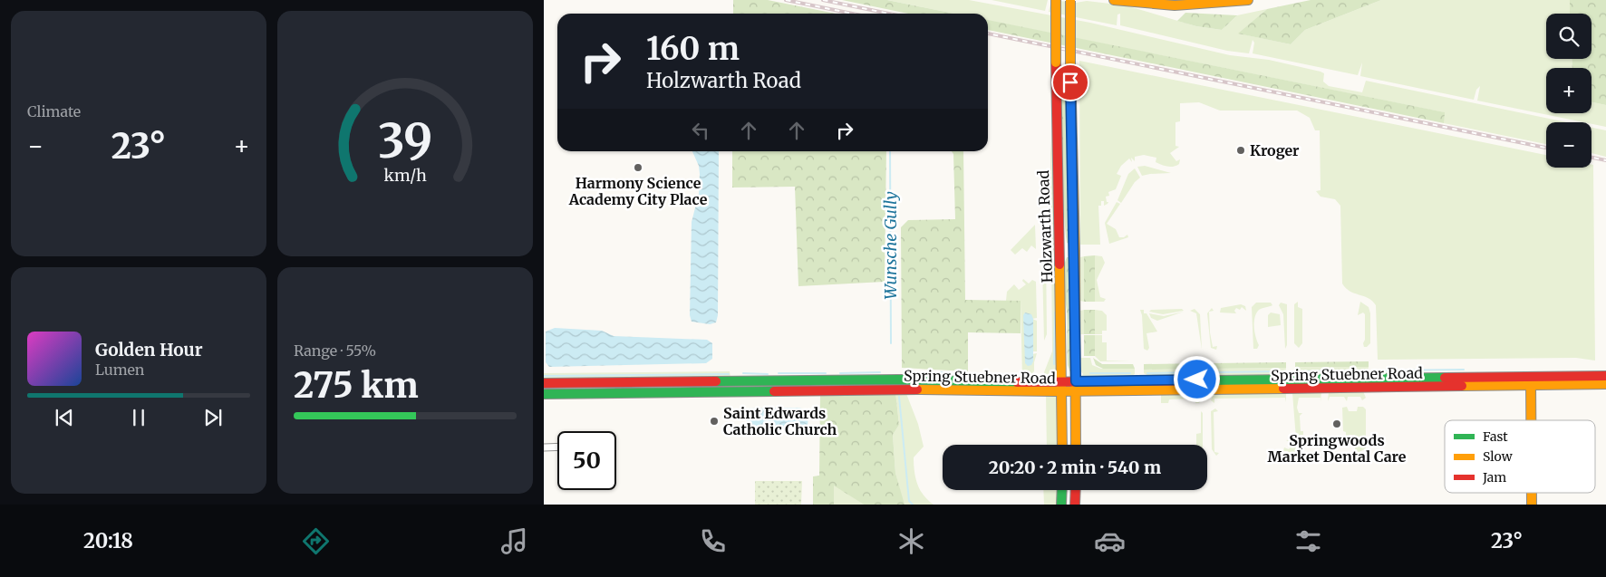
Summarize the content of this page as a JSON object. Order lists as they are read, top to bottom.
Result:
{
  "streets": {
    "main road": ["Holzwarth Road", "Spring Stuebner Road"]
  },
  "crossings": [
    ["Holzwarth Road", "Spring Stuebner Road"]
  ],
  "water": ["Wunsche Gully"],
  "places": [
    "Kroger",
    "Harmony Science Academy City Place",
    "Saint Edwards Catholic Church",
    "Springwoods Market Dental Care"
  ],
  "legend": ["Fast", "Slow", "Jam"],
  "page": {
    "tile": [
      "Climate",
      ["Range · 55%", "275 km"]
    ],
    "map_buttons": ["+", "−"],
    "turn": ["160 m", "Holzwarth Road"],
    "heat": ["−", "23°", "+"],
    "song": ["Golden Hour", "Lumen"],
    "limit": "50",
    "trip": "20:20 · 2 min · 540 m",
    "tabs": ["20:18", "23°"],
    "gauge": ["39", "km/h"]
  }
}
